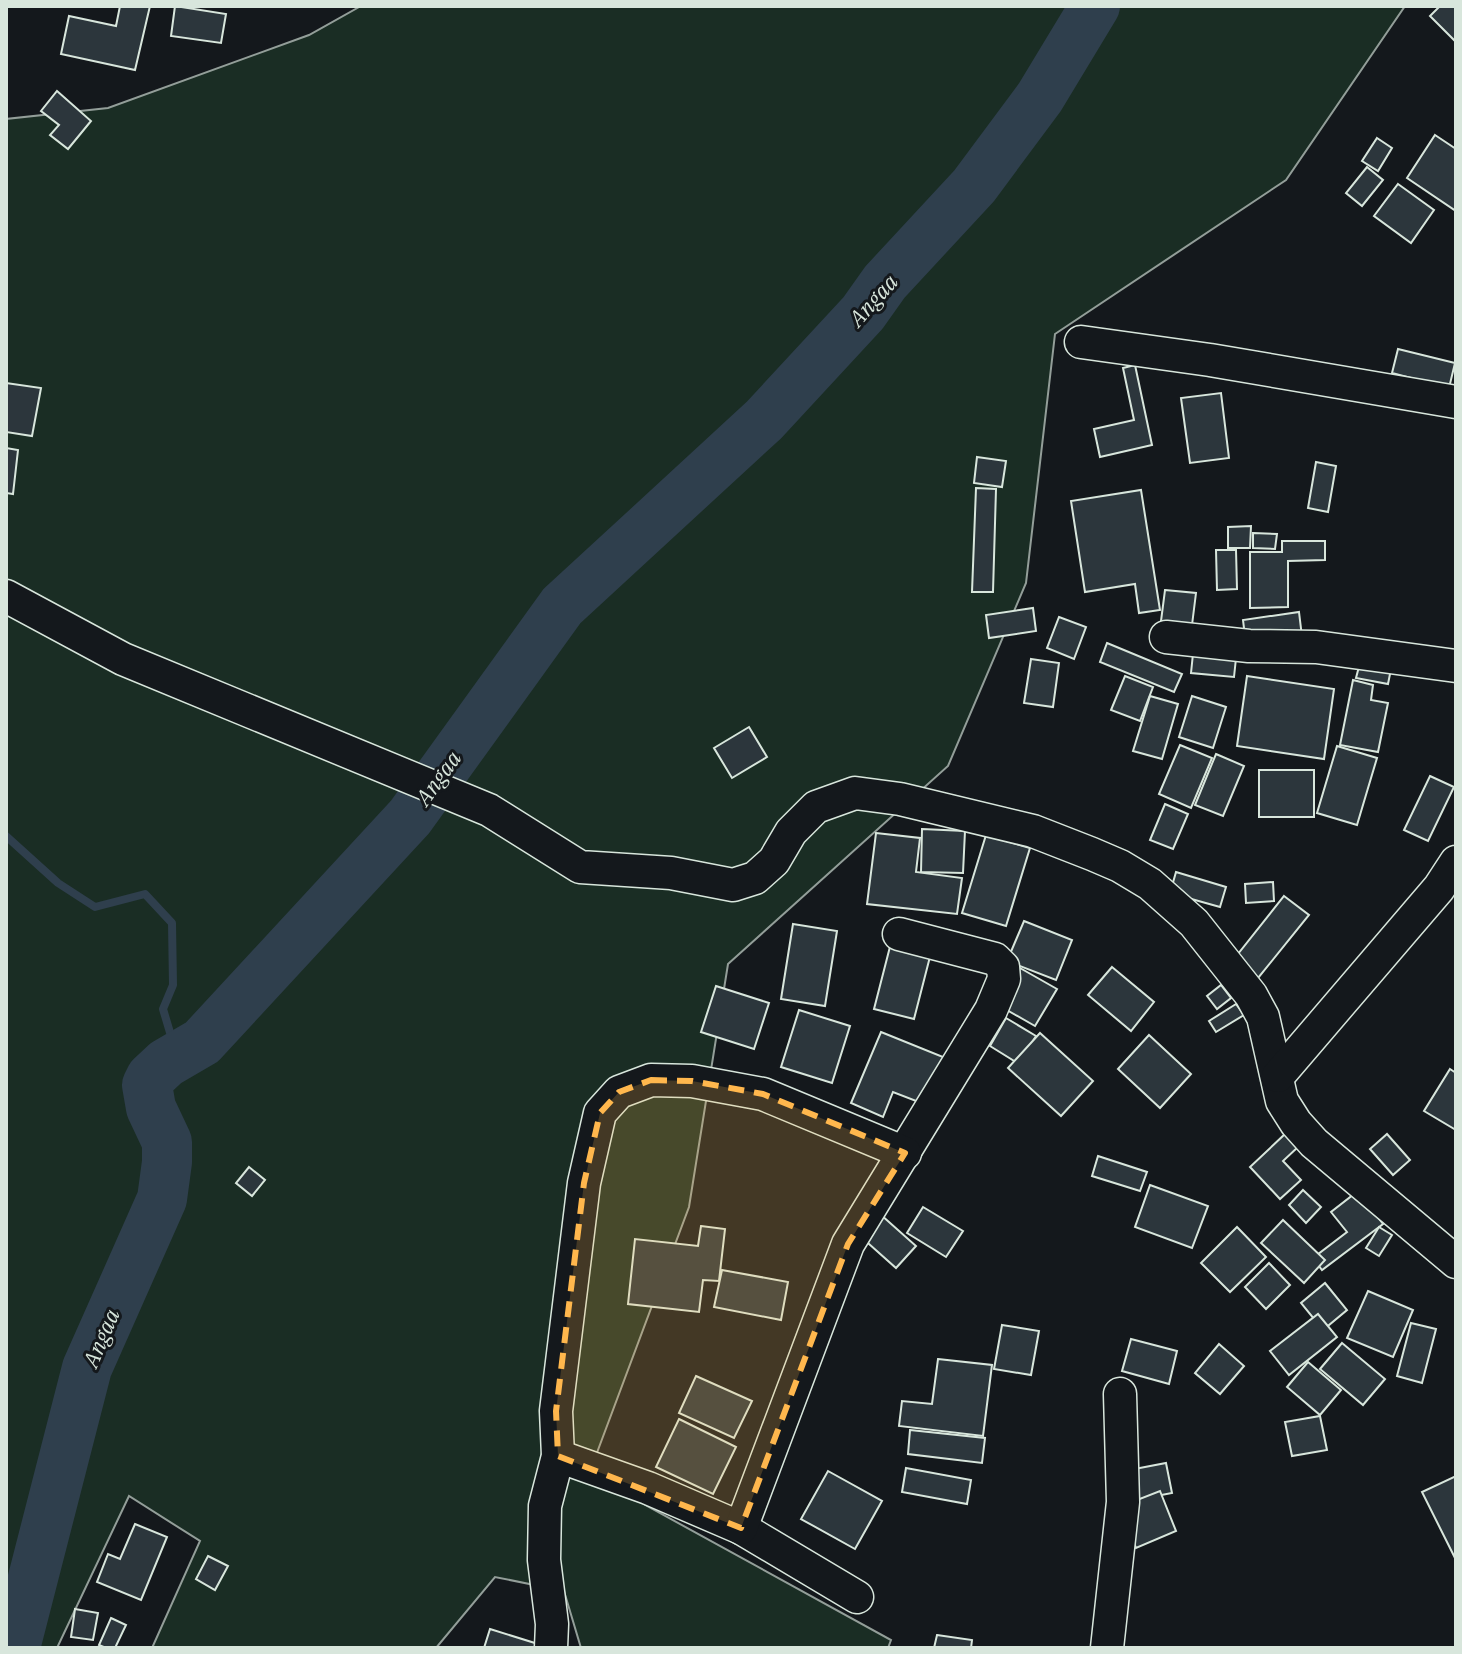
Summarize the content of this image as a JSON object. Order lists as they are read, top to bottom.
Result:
{
  "water": ["Angaa"]
}
